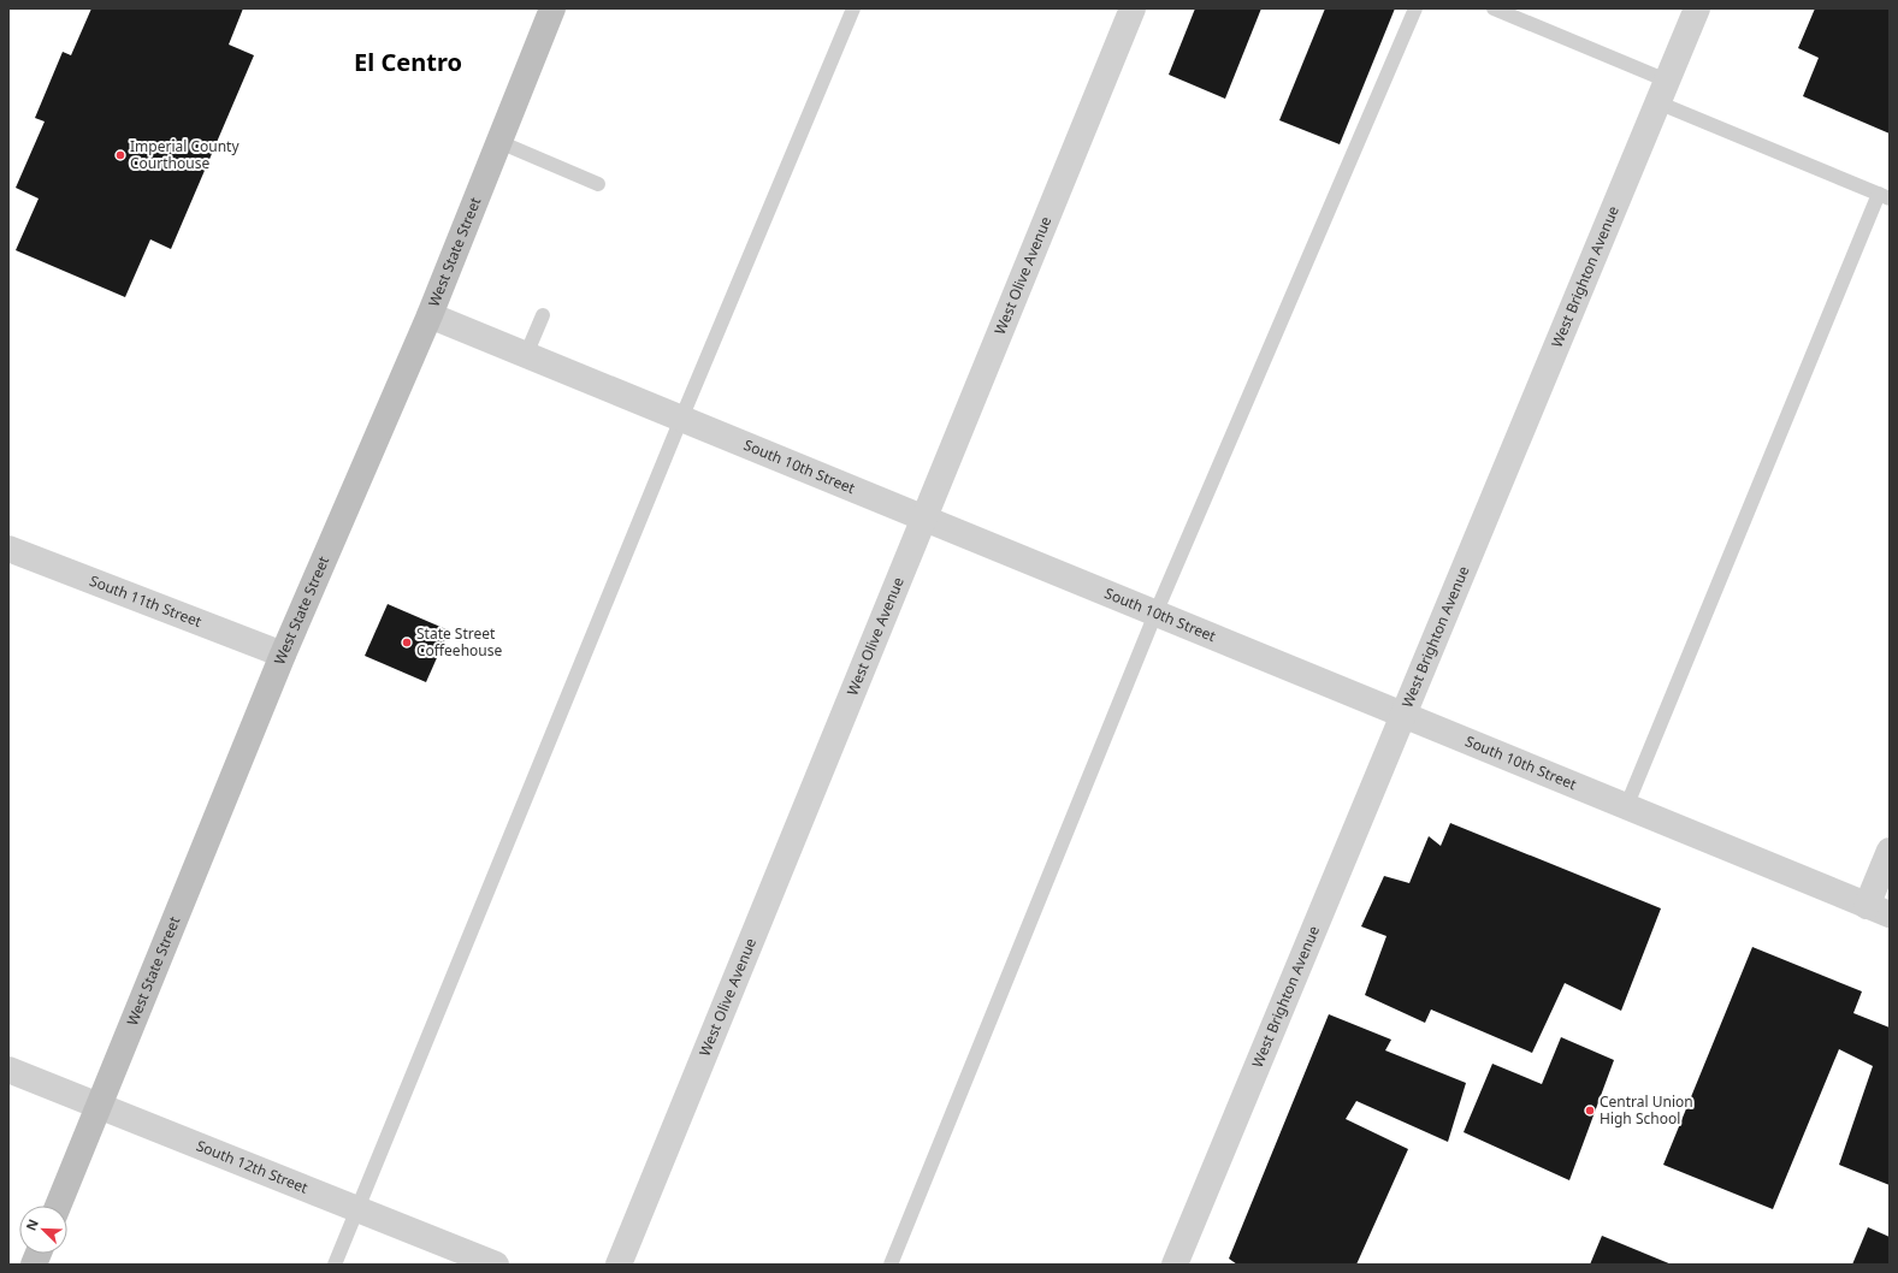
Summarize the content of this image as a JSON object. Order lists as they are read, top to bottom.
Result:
{
  "streets": {
    "street": [
      "West State Street",
      "West Olive Avenue",
      "West Brighton Avenue",
      "South 10th Street",
      "South 11th Street",
      "South 12th Street"
    ]
  },
  "crossings": [
    ["West State Street", "South 10th Street"],
    ["West State Street", "South 11th Street"],
    ["West State Street", "South 12th Street"],
    ["West Olive Avenue", "South 10th Street"],
    ["West Brighton Avenue", "South 10th Street"]
  ],
  "districts": ["El Centro"],
  "places": ["Imperial County Courthouse", "State Street Coffeehouse", "Central Union High School"],
  "north": "top left"
}
